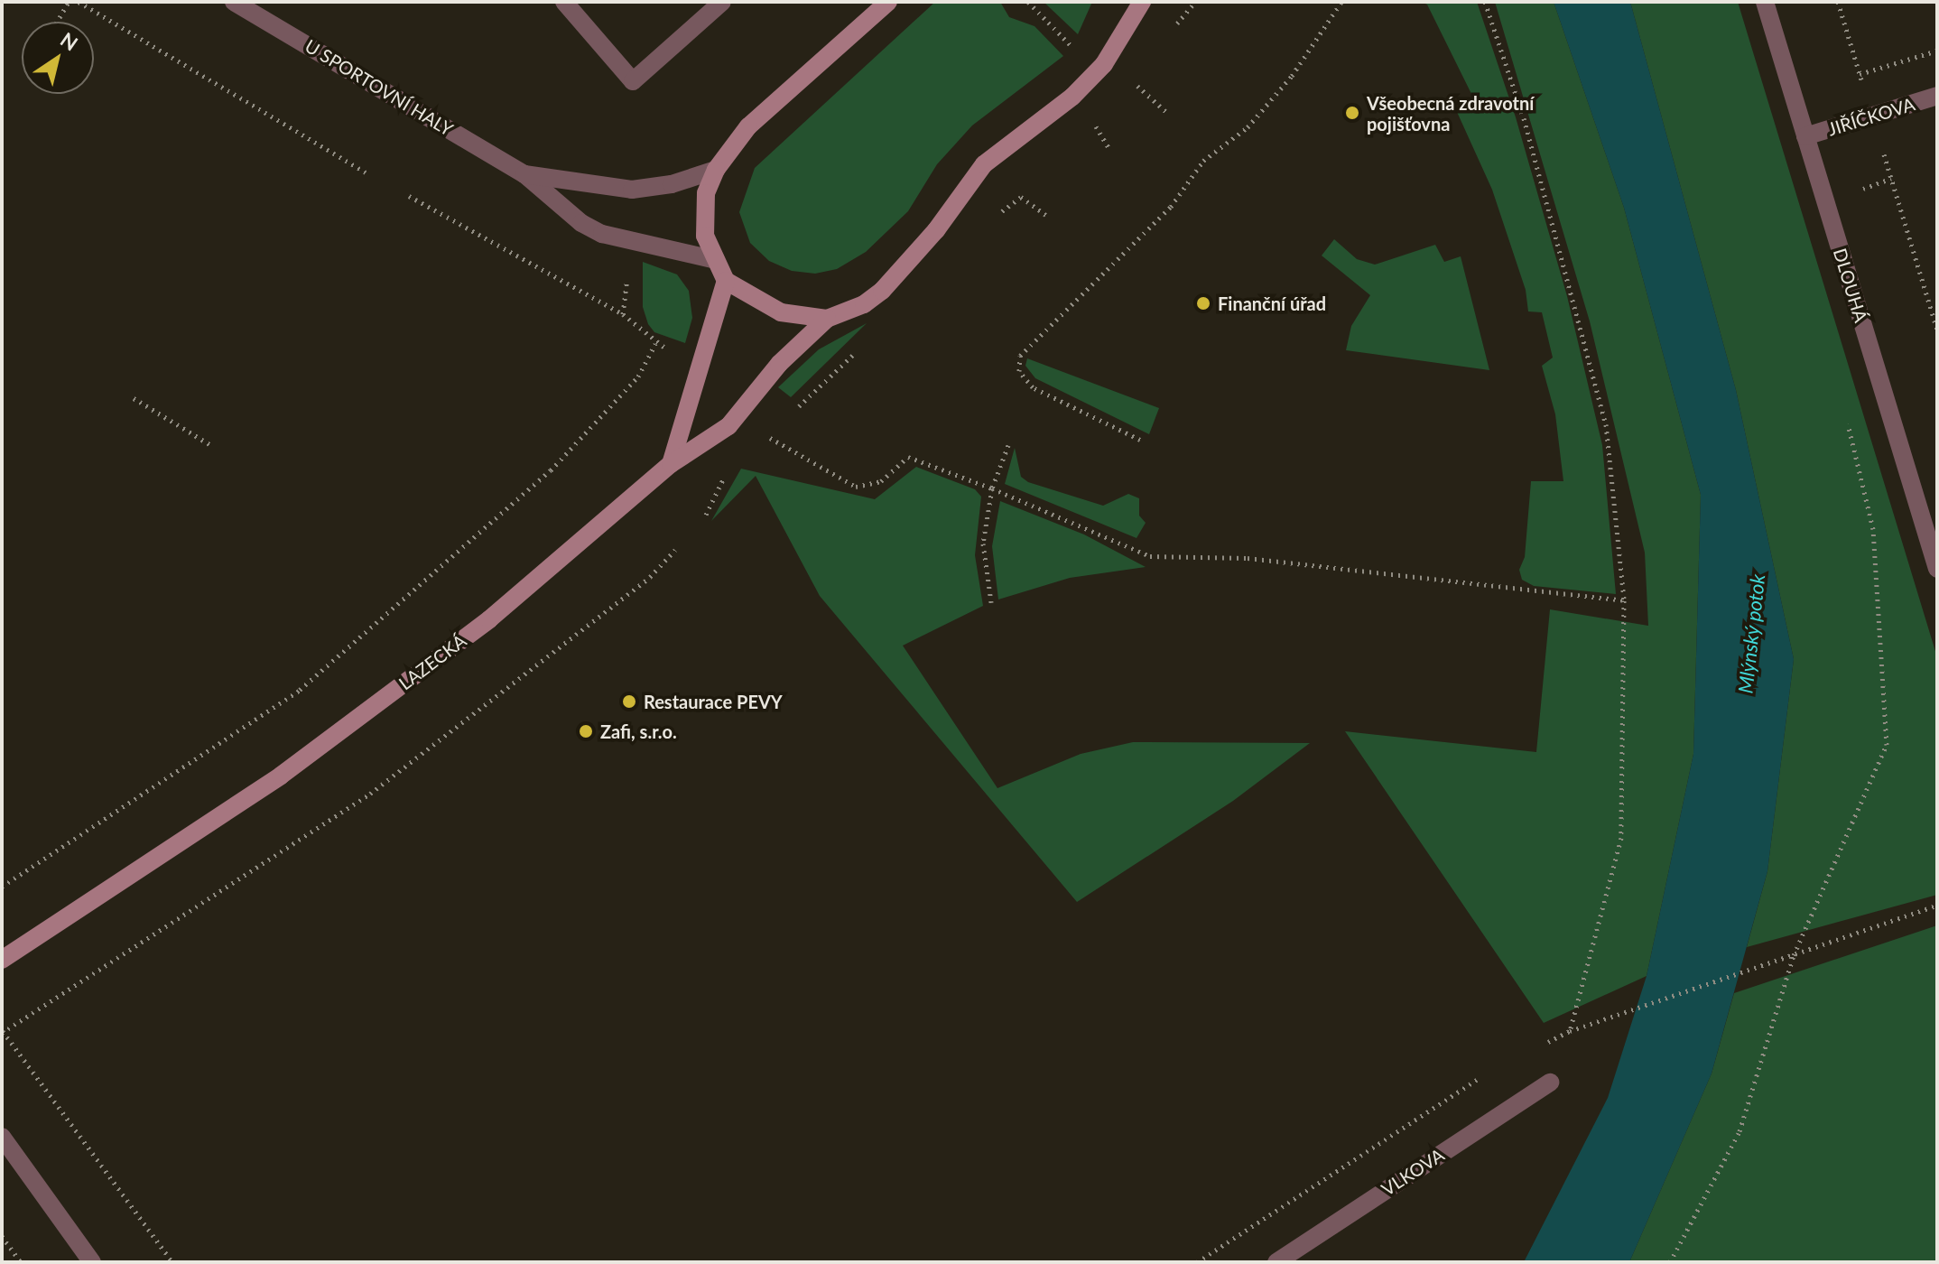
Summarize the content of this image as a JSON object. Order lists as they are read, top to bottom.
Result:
{
  "streets": {
    "main road": ["LAZECKÁ"],
    "street": [
      "U SPORTOVNÍ HALY",
      "JIŘÍČKOVA",
      "DLOUHÁ",
      "VLKOVA"
    ]
  },
  "crossings": [
    ["JIŘÍČKOVA", "DLOUHÁ"]
  ],
  "water": ["Mlýnský potok"],
  "places": [
    "Všeobecná zdravotní pojišťovna",
    "Finanční úřad",
    "Restaurace PEVY",
    "Zafi, s.r.o."
  ],
  "north": "top right"
}
